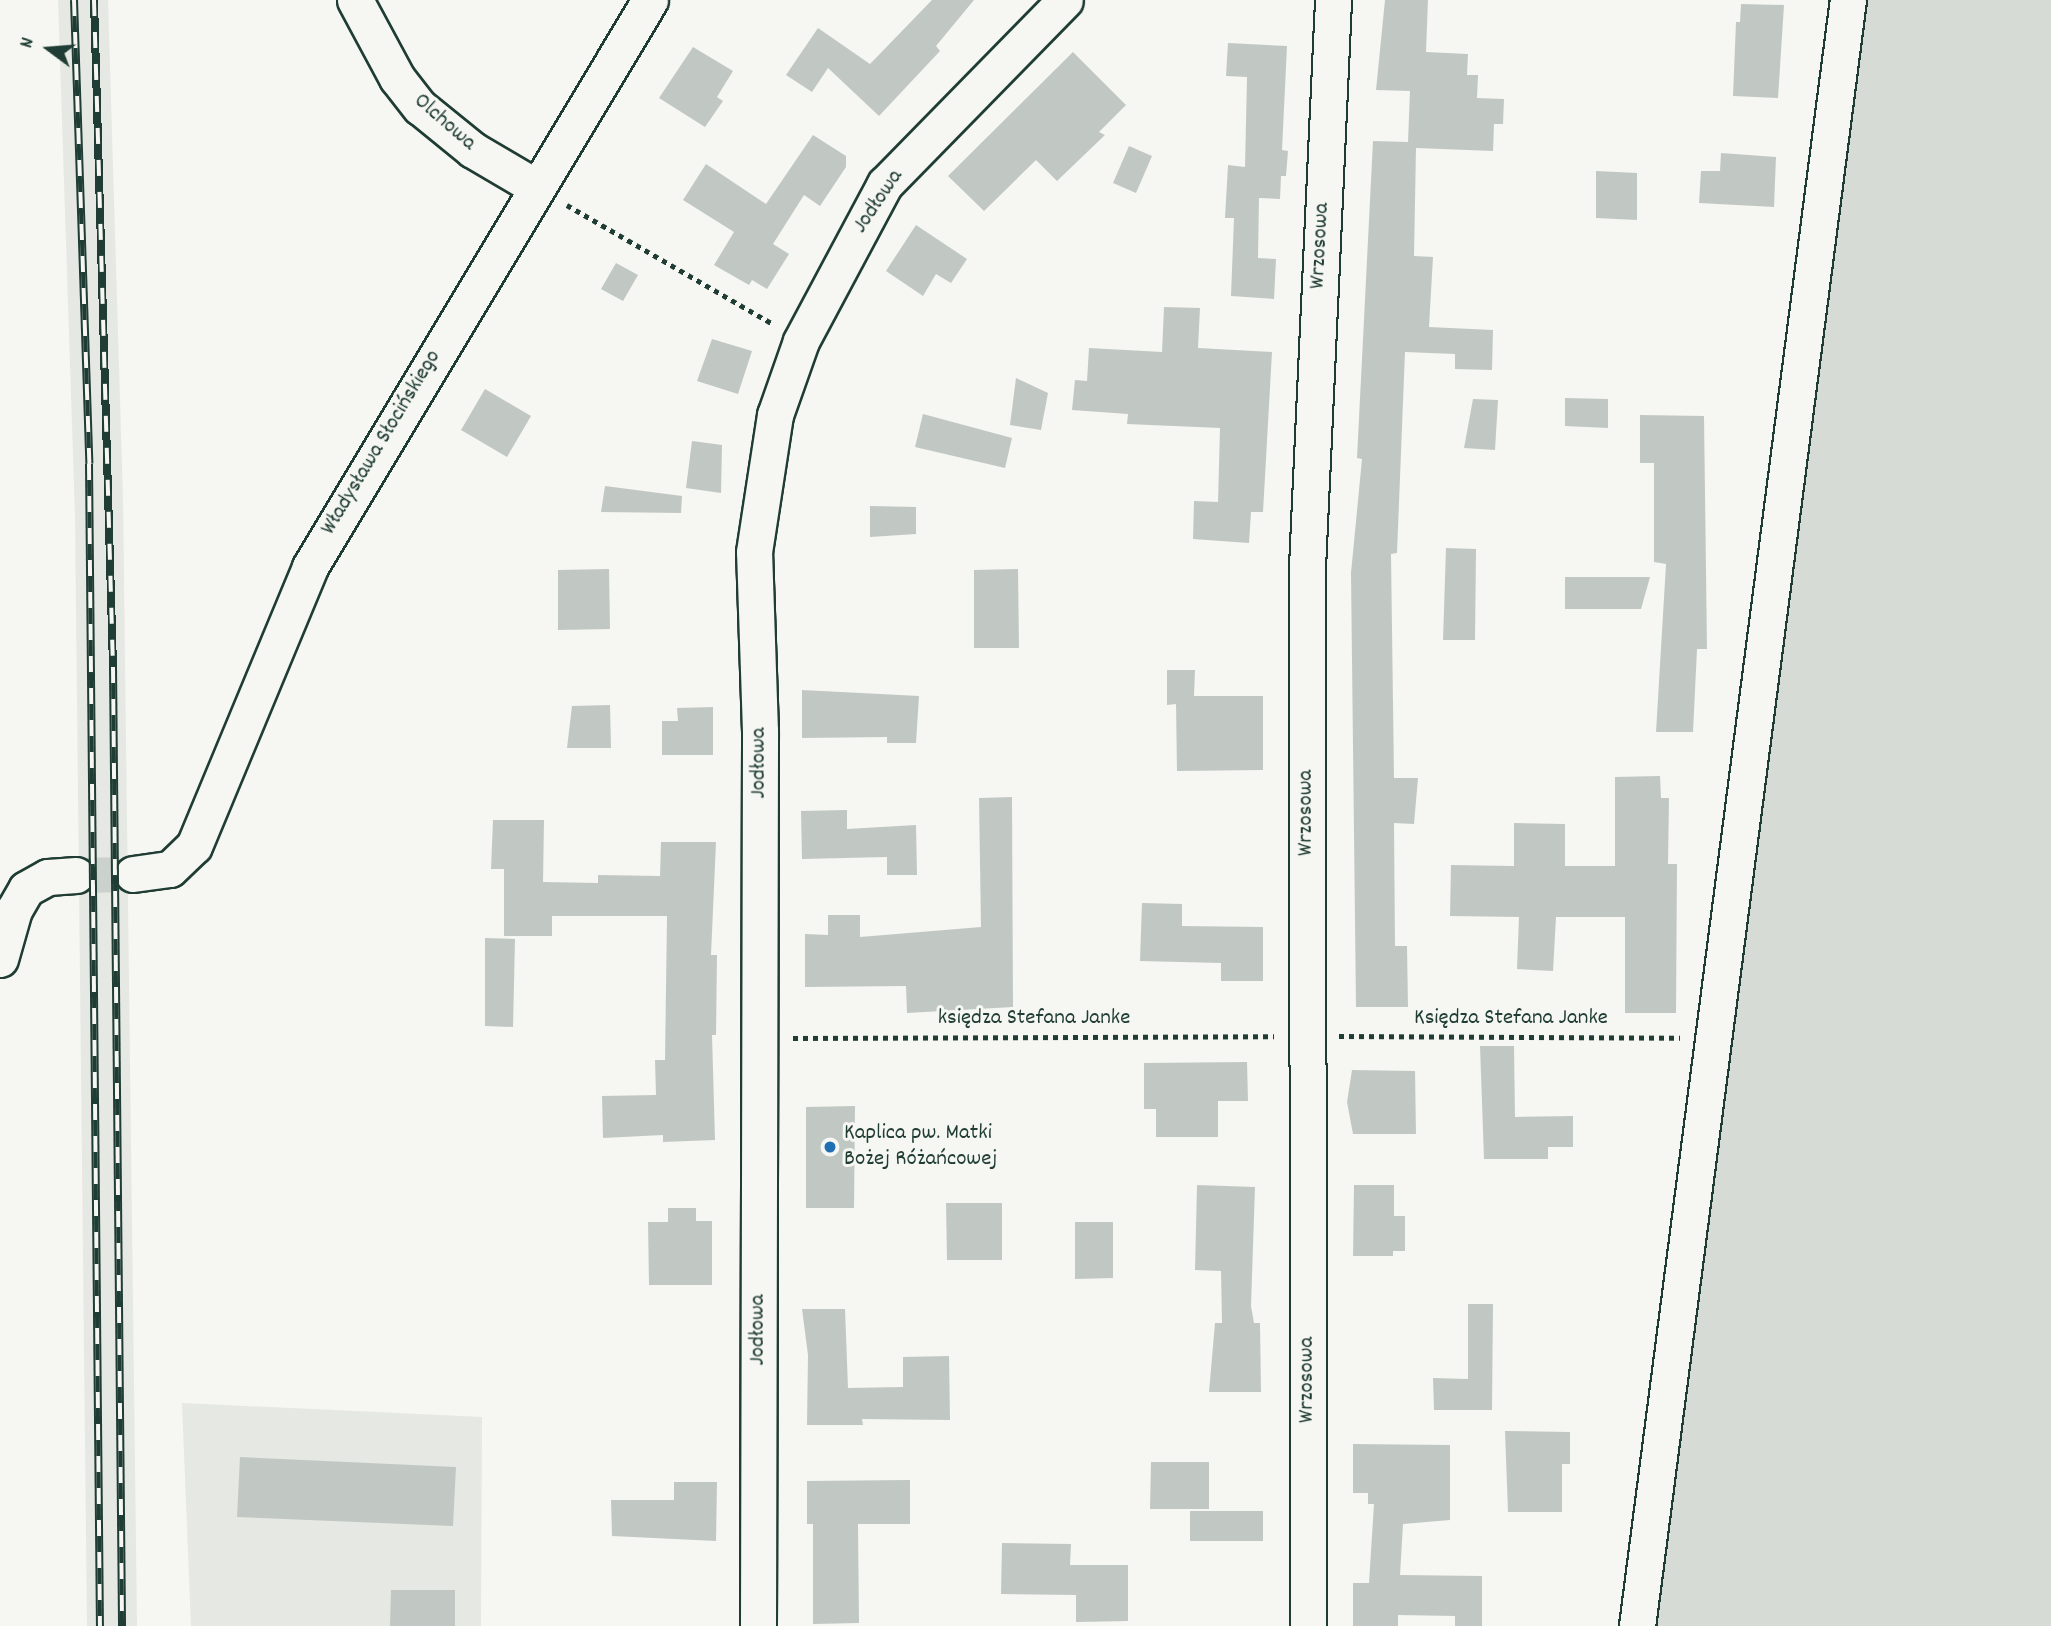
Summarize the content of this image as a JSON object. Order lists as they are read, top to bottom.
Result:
{
  "streets": {
    "street": [
      "Olchowa",
      "Jodłowa",
      "Wrzosowa",
      "Władysława Słocińskiego"
    ],
    "path": ["księdza Stefana Janke", "Księdza Stefana Janke"]
  },
  "crossings": [
    ["Olchowa", "Władysława Słocińskiego"],
    ["Jodłowa", "księdza Stefana Janke"],
    ["Wrzosowa", "księdza Stefana Janke"],
    ["Wrzosowa", "Księdza Stefana Janke"],
    ["księdza Stefana Janke", "Księdza Stefana Janke"]
  ],
  "places": ["Kaplica pw. Matki Bożej Różańcowej"],
  "north": "left"
}
